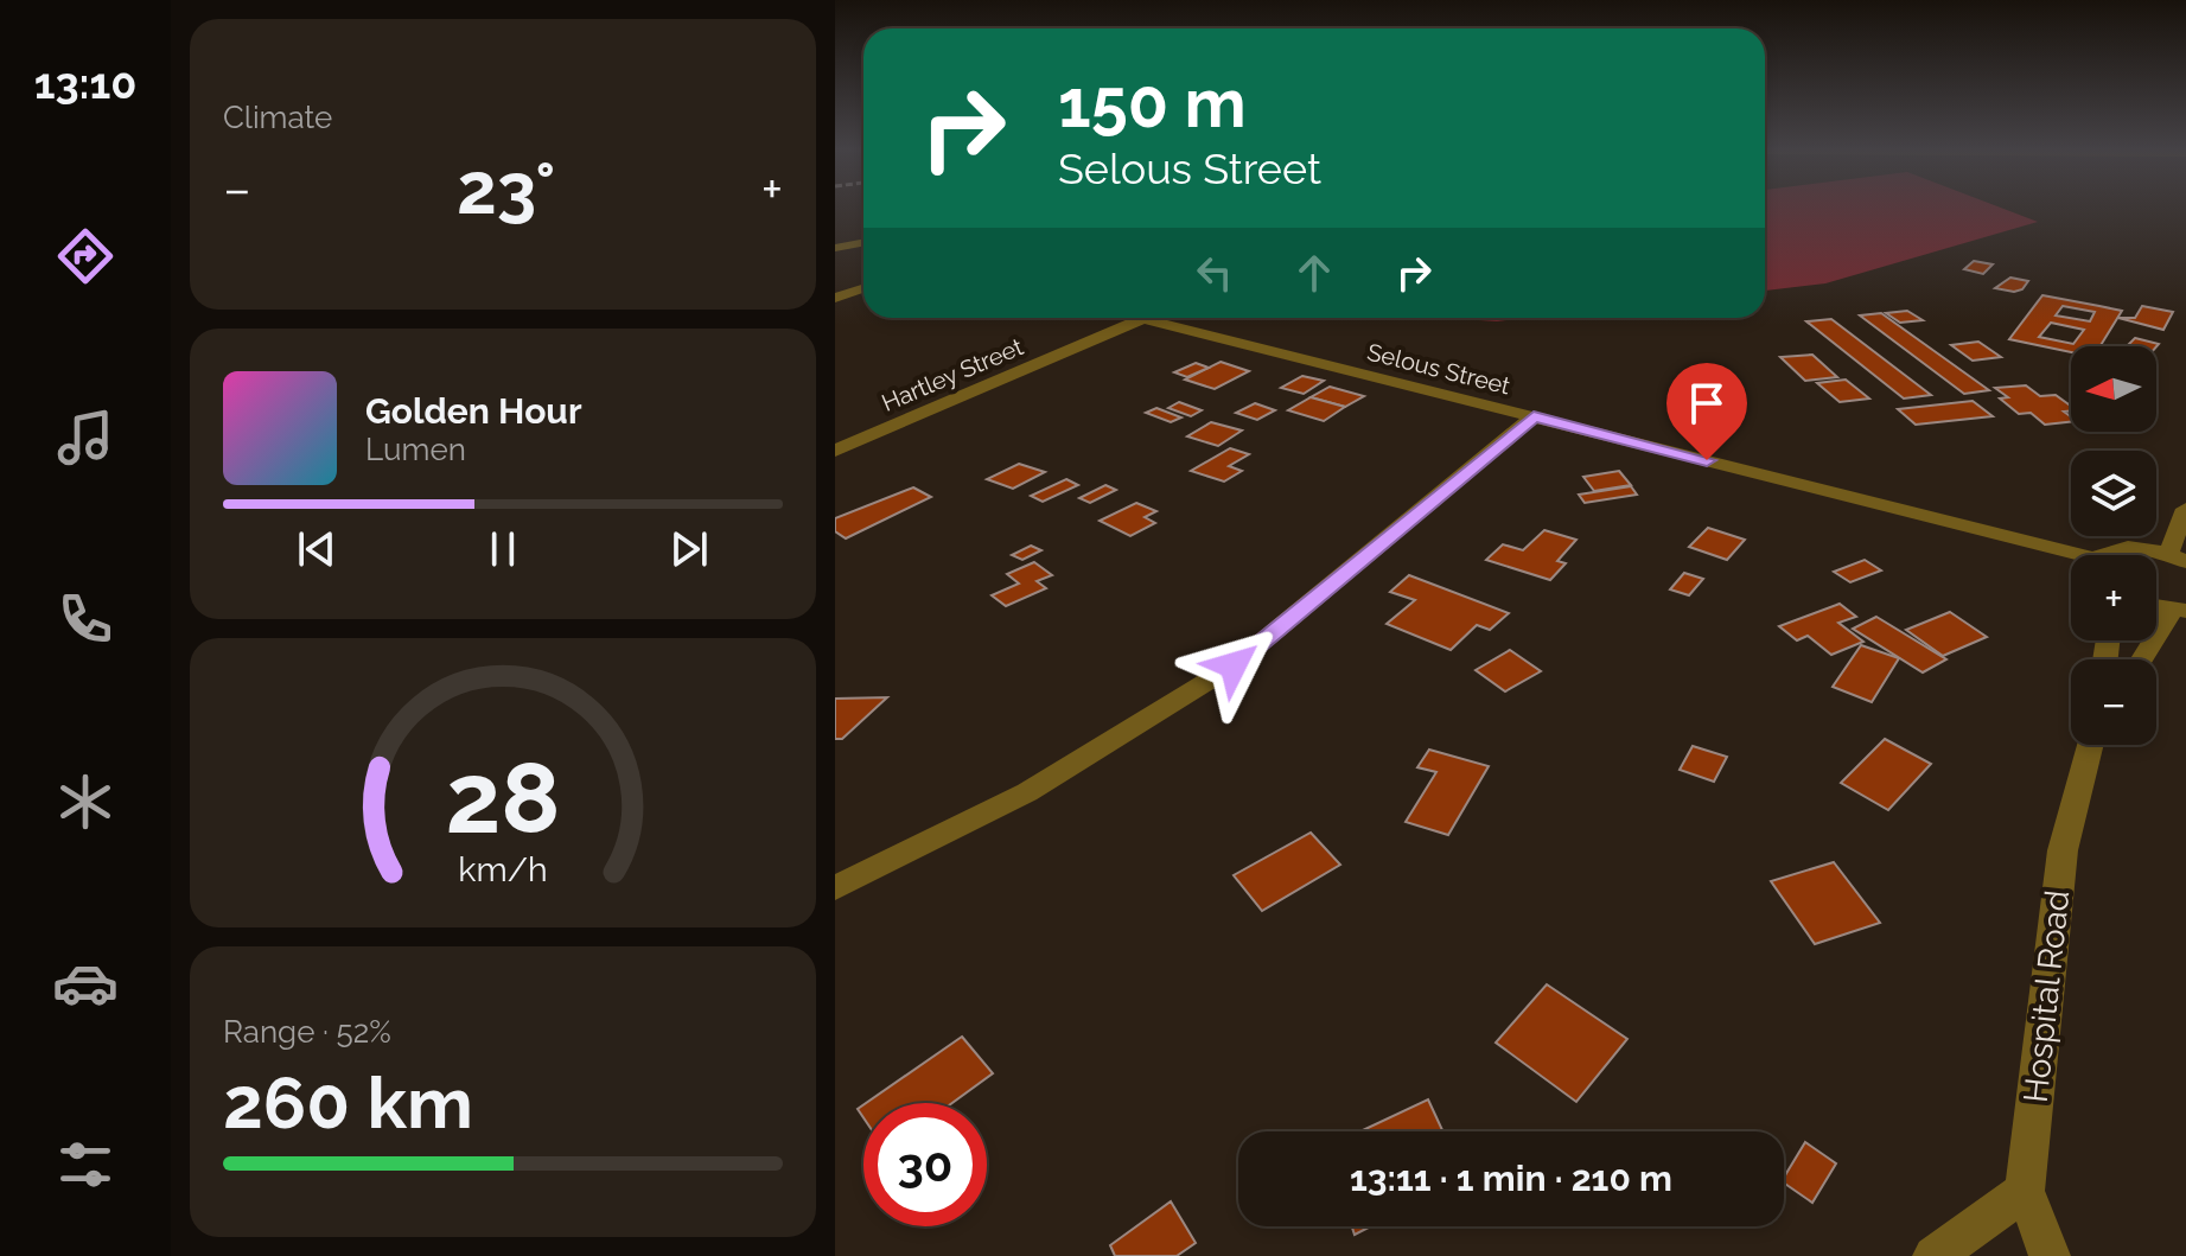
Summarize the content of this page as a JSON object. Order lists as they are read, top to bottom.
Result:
{
  "streets": {
    "street": ["Selous Street", "Hartley Street", "Hospital Road"]
  },
  "crossings": [
    ["Selous Street", "Hartley Street"]
  ],
  "north": "left",
  "page": {
    "tabs": "13:10",
    "tile": [
      "Climate",
      ["Range · 52%", "260 km"]
    ],
    "turn": ["150 m", "Selous Street"],
    "heat": ["−", "23°", "+"],
    "map_buttons": ["+", "−"],
    "song": ["Golden Hour", "Lumen"],
    "limit": "30",
    "trip": "13:11 · 1 min · 210 m",
    "gauge": ["28", "km/h"]
  }
}
